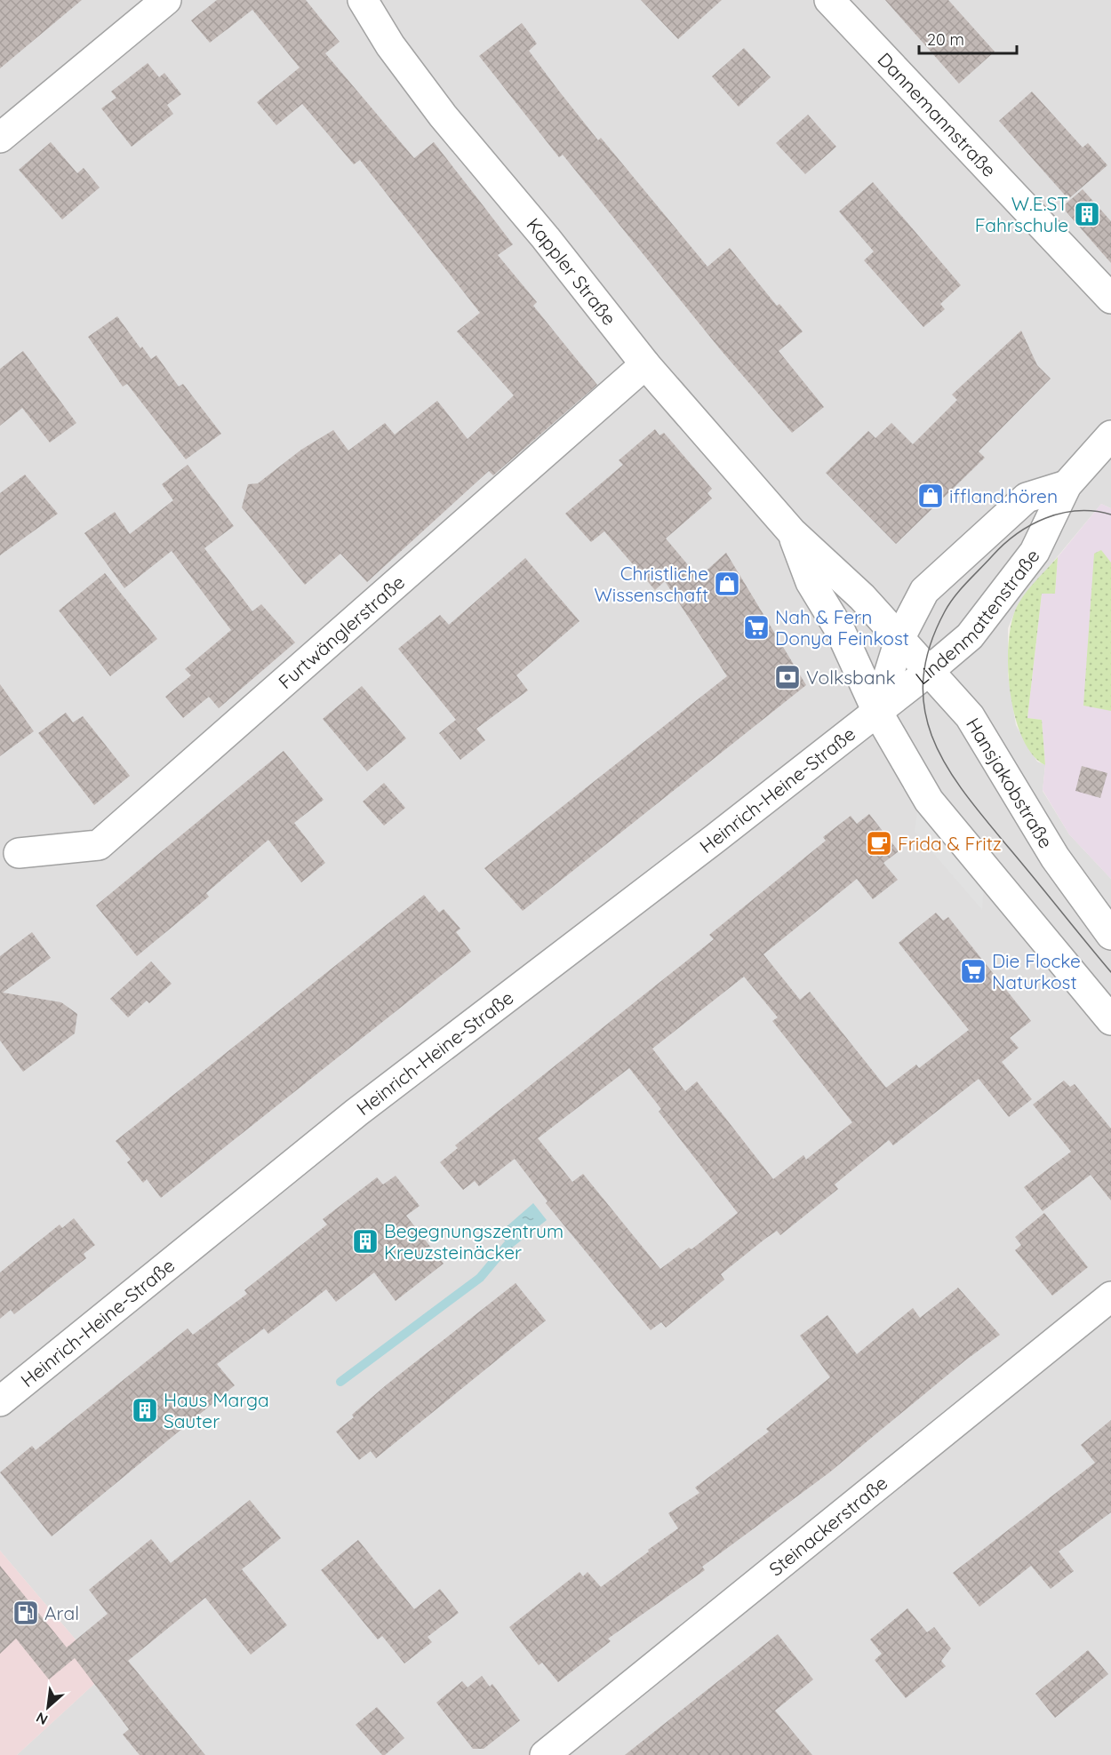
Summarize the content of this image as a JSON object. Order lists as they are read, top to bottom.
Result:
{
  "streets": {
    "street": [
      "Dannemannstraße",
      "Kappler Straße",
      "Lindenmattenstraße",
      "Furtwänglerstraße",
      "Hansjakobstraße",
      "Heinrich-Heine-Straße",
      "Steinackerstraße"
    ]
  },
  "crossings": [
    ["Kappler Straße", "Lindenmattenstraße"],
    ["Kappler Straße", "Furtwänglerstraße"],
    ["Kappler Straße", "Hansjakobstraße"],
    ["Kappler Straße", "Heinrich-Heine-Straße"],
    ["Lindenmattenstraße", "Hansjakobstraße"],
    ["Lindenmattenstraße", "Heinrich-Heine-Straße"]
  ],
  "places": {
    "building": ["W.E.ST Fahrschule", "Begegnungszentrum Kreuzsteinäcker", "Haus Marga Sauter"],
    "shop": ["iffland.hören", "Christliche Wissenschaft"],
    "supermarket": ["Nah & Fern Donya Feinkost", "Die Flocke Naturkost"],
    "bank": ["Volksbank"],
    "cafe": ["Frida & Fritz"],
    "fuel station": ["Aral"]
  },
  "scale_bar": "20 m",
  "north": "bottom left"
}
